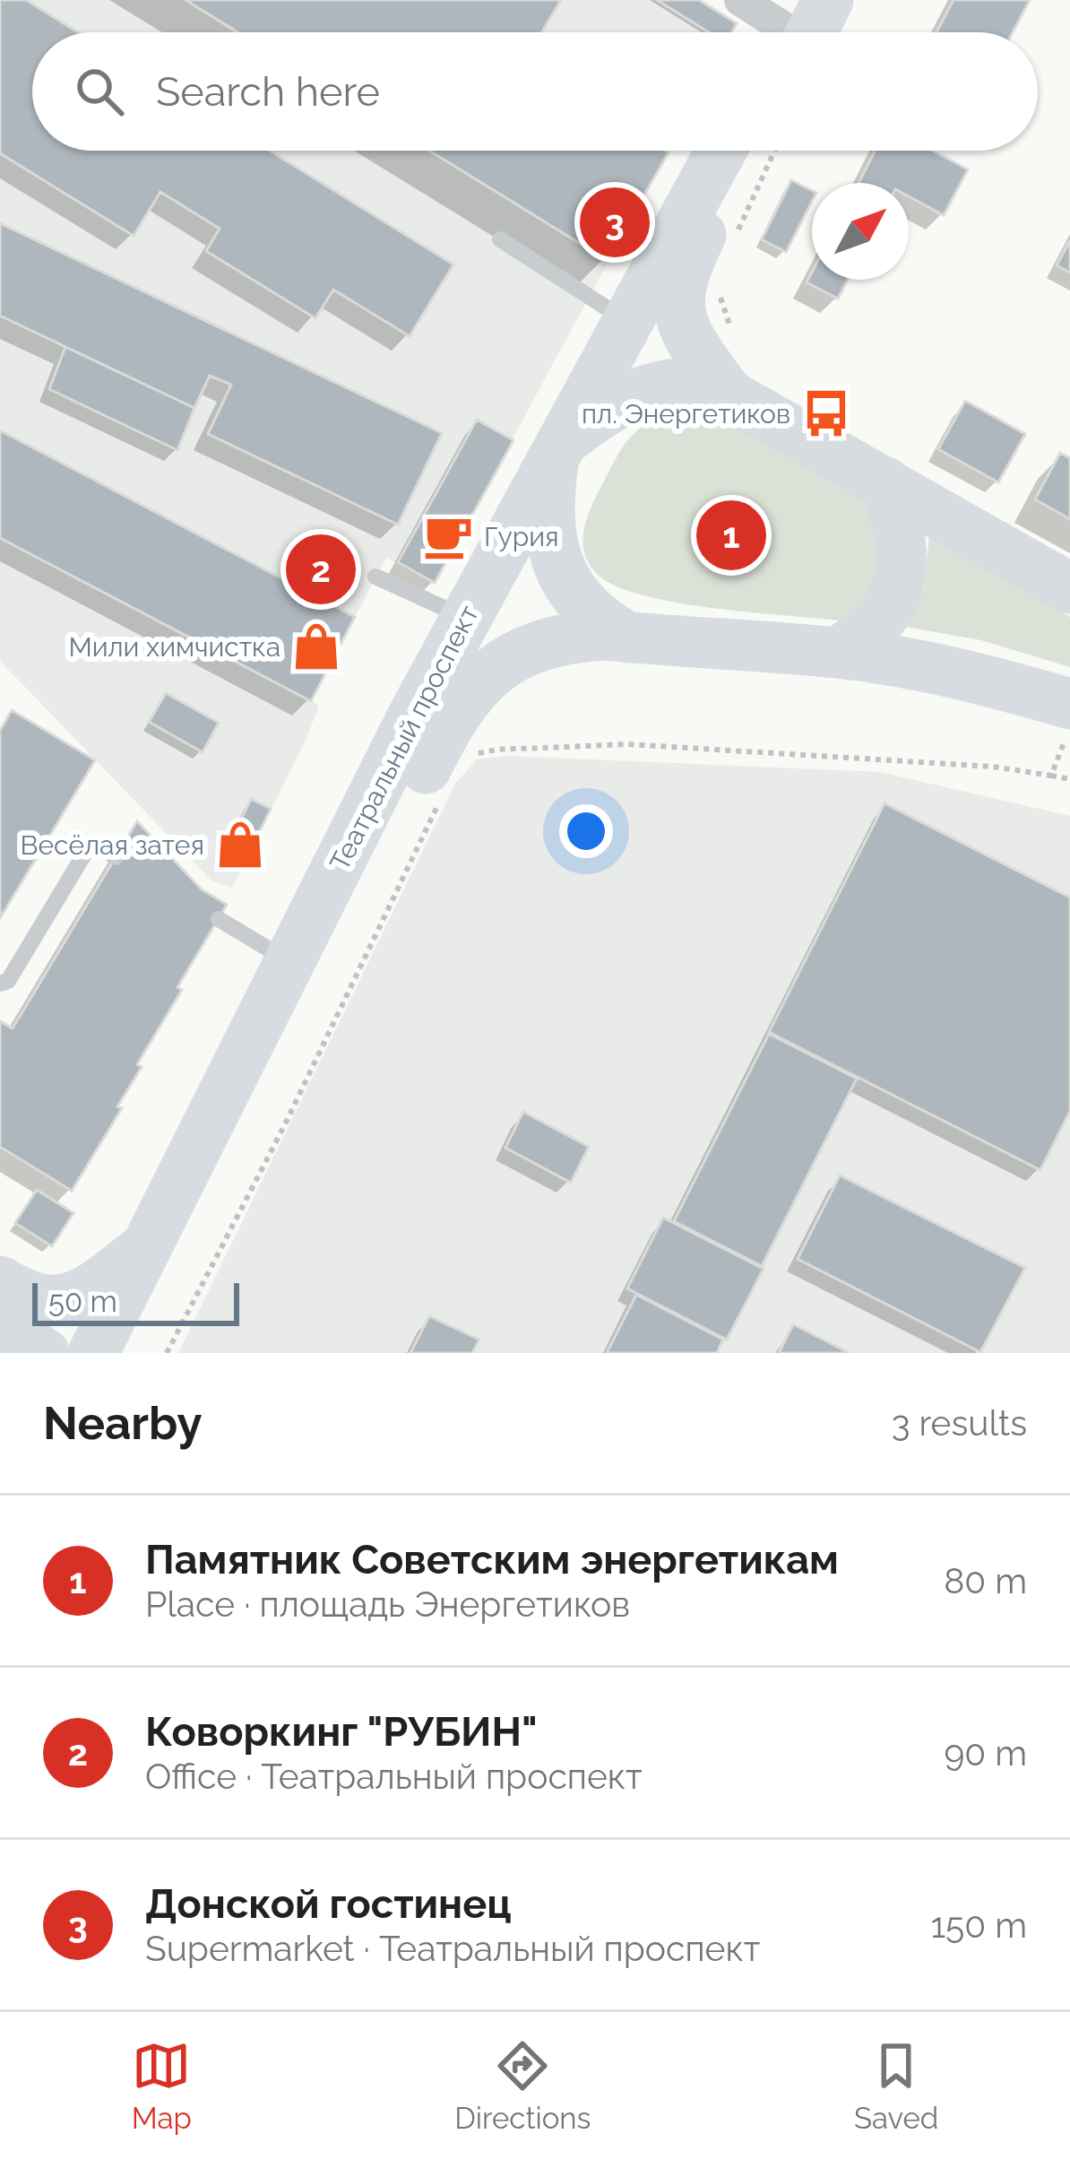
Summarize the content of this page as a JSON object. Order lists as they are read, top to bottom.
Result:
{
  "streets": {
    "main road": ["Театральный проспект"]
  },
  "places": {
    "bus stop": ["пл. Энергетиков"],
    "cafe": ["Гурия"],
    "shop": ["Мили химчистка", "Весёлая затея"]
  },
  "scale_bar": "50 m",
  "north": "top right",
  "page": {
    "search": "Search here",
    "pins": ["3", "1", "2"],
    "scale": "50 m",
    "heading": ["Nearby", "3 results"],
    "list": [
      {
        "mark": "1",
        "name": "Памятник Советским энергетикам",
        "note": "Place · площадь Энергетиков",
        "value": "80 m"
      },
      {
        "mark": "2",
        "name": "Коворкинг \"РУБИН\"",
        "note": "Office · Театральный проспект",
        "value": "90 m"
      },
      {
        "mark": "3",
        "name": "Донской гостинец",
        "note": "Supermarket · Театральный проспект",
        "value": "150 m"
      }
    ],
    "nav": ["Map", "Directions", "Saved"]
  }
}
